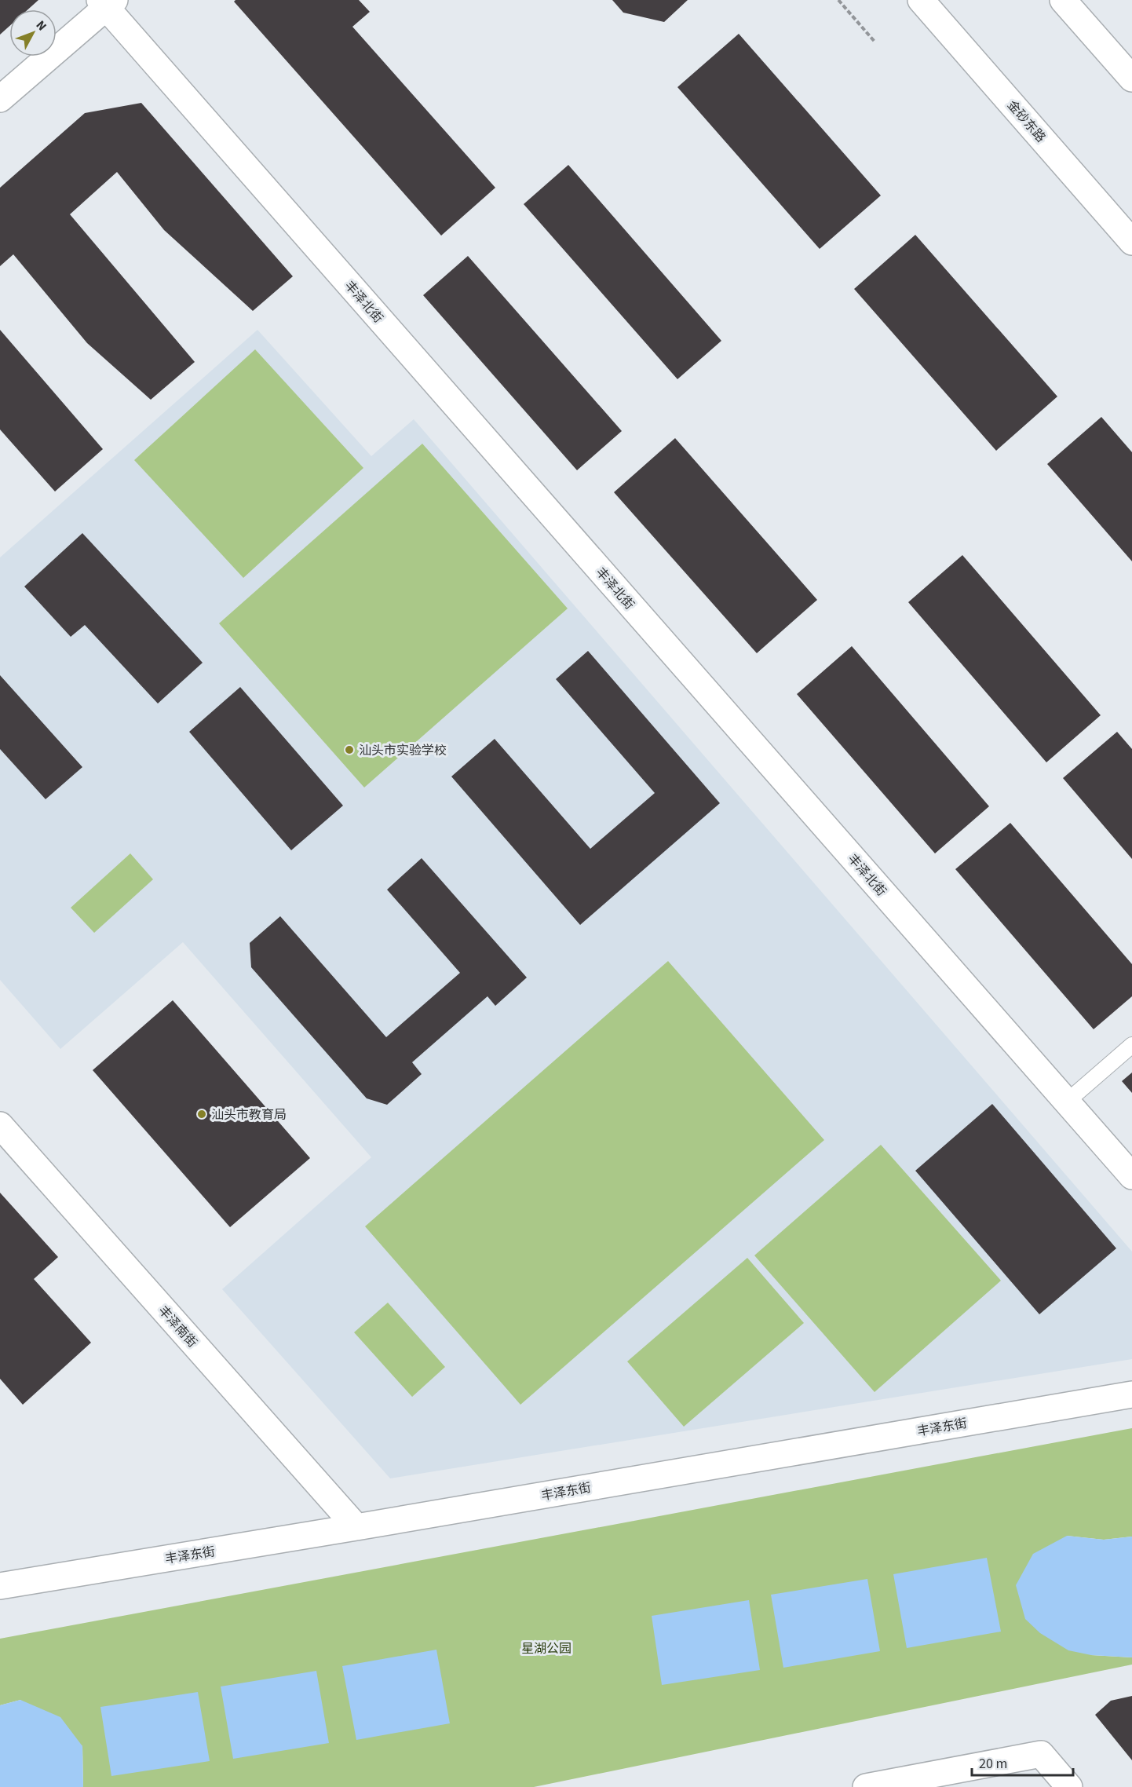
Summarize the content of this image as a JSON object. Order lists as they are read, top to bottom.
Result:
{
  "streets": {
    "street": [
      "金砂东路",
      "丰泽北街",
      "丰泽南街",
      "丰泽东街"
    ]
  },
  "crossings": [
    ["丰泽南街", "丰泽东街"]
  ],
  "parks": ["星湖公园"],
  "places": ["汕头市实验学校", "汕头市教育局"],
  "scale_bar": "20 m",
  "north": "top right"
}
